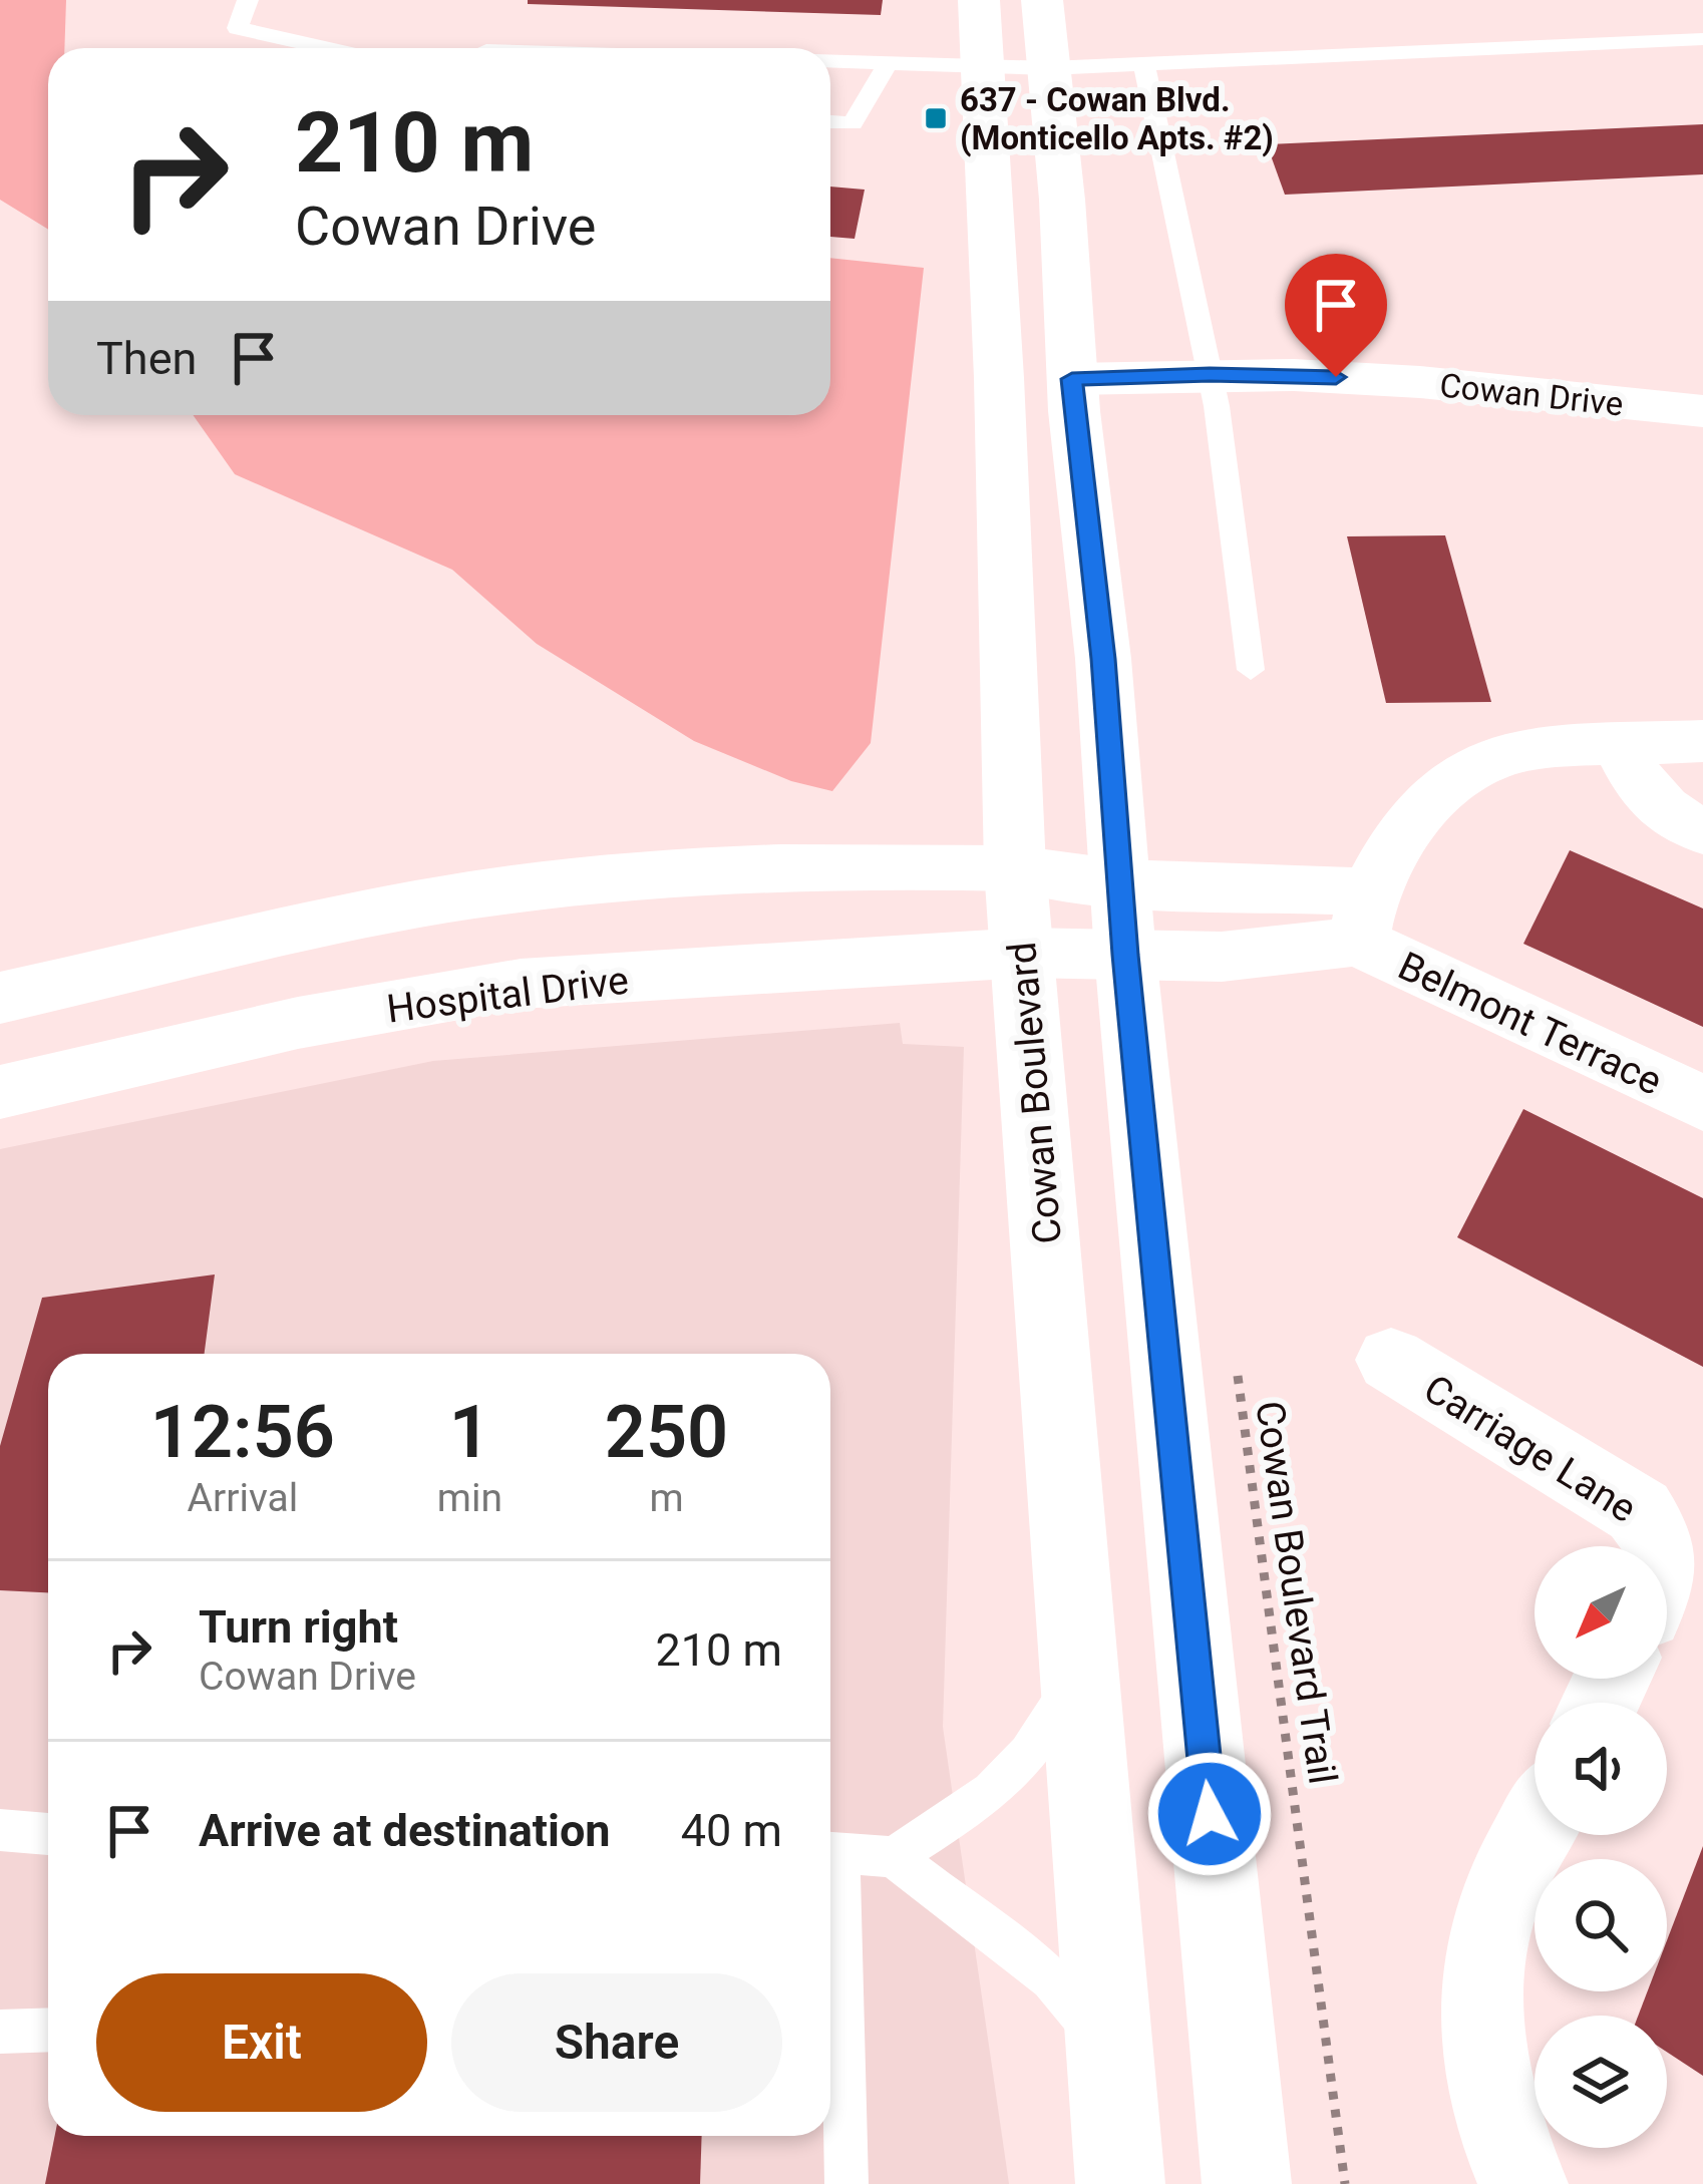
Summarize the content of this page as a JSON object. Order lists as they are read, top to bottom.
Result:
{
  "streets": {
    "main road": [
      "Cowan Drive",
      "Hospital Drive",
      "Belmont Terrace",
      "Cowan Boulevard",
      "Carriage Lane"
    ],
    "path": ["Cowan Boulevard Trail"]
  },
  "crossings": [
    ["Hospital Drive", "Belmont Terrace"],
    ["Hospital Drive", "Cowan Boulevard"]
  ],
  "places": {
    "transit": ["637 - Cowan Blvd. (Monticello Apts. #2)"]
  },
  "north": "bottom left",
  "page": {
    "turn": ["210 m", "Cowan Drive"],
    "then": "Then",
    "eta": [
      "12:56",
      "Arrival",
      "1",
      "min",
      "250",
      "m"
    ],
    "list": [
      {
        "name": "Turn right",
        "note": "Cowan Drive",
        "value": "210 m"
      },
      {
        "name": "Arrive at destination",
        "value": "40 m"
      }
    ],
    "buttons": ["Exit", "Share"]
  }
}
